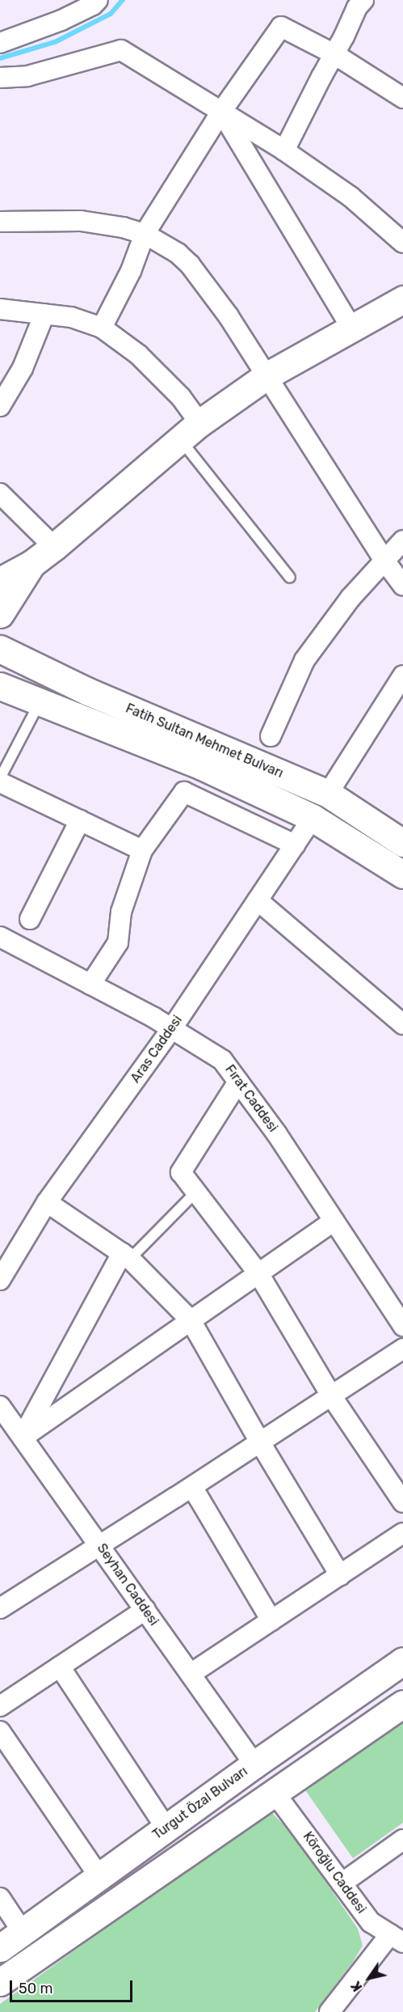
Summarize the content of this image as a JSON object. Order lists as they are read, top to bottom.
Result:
{
  "streets": {
    "street": [
      "Fatih Sultan Mehmet Bulvarı",
      "Aras Caddesi",
      "Fırat Caddesi",
      "Seyhan Caddesi",
      "Turgut Özal Bulvarı",
      "Köroğlu Caddesi"
    ]
  },
  "crossings": [
    ["Fatih Sultan Mehmet Bulvarı", "Aras Caddesi"],
    ["Aras Caddesi", "Fırat Caddesi"],
    ["Seyhan Caddesi", "Turgut Özal Bulvarı"]
  ],
  "scale_bar": "50 m",
  "north": "bottom left"
}
